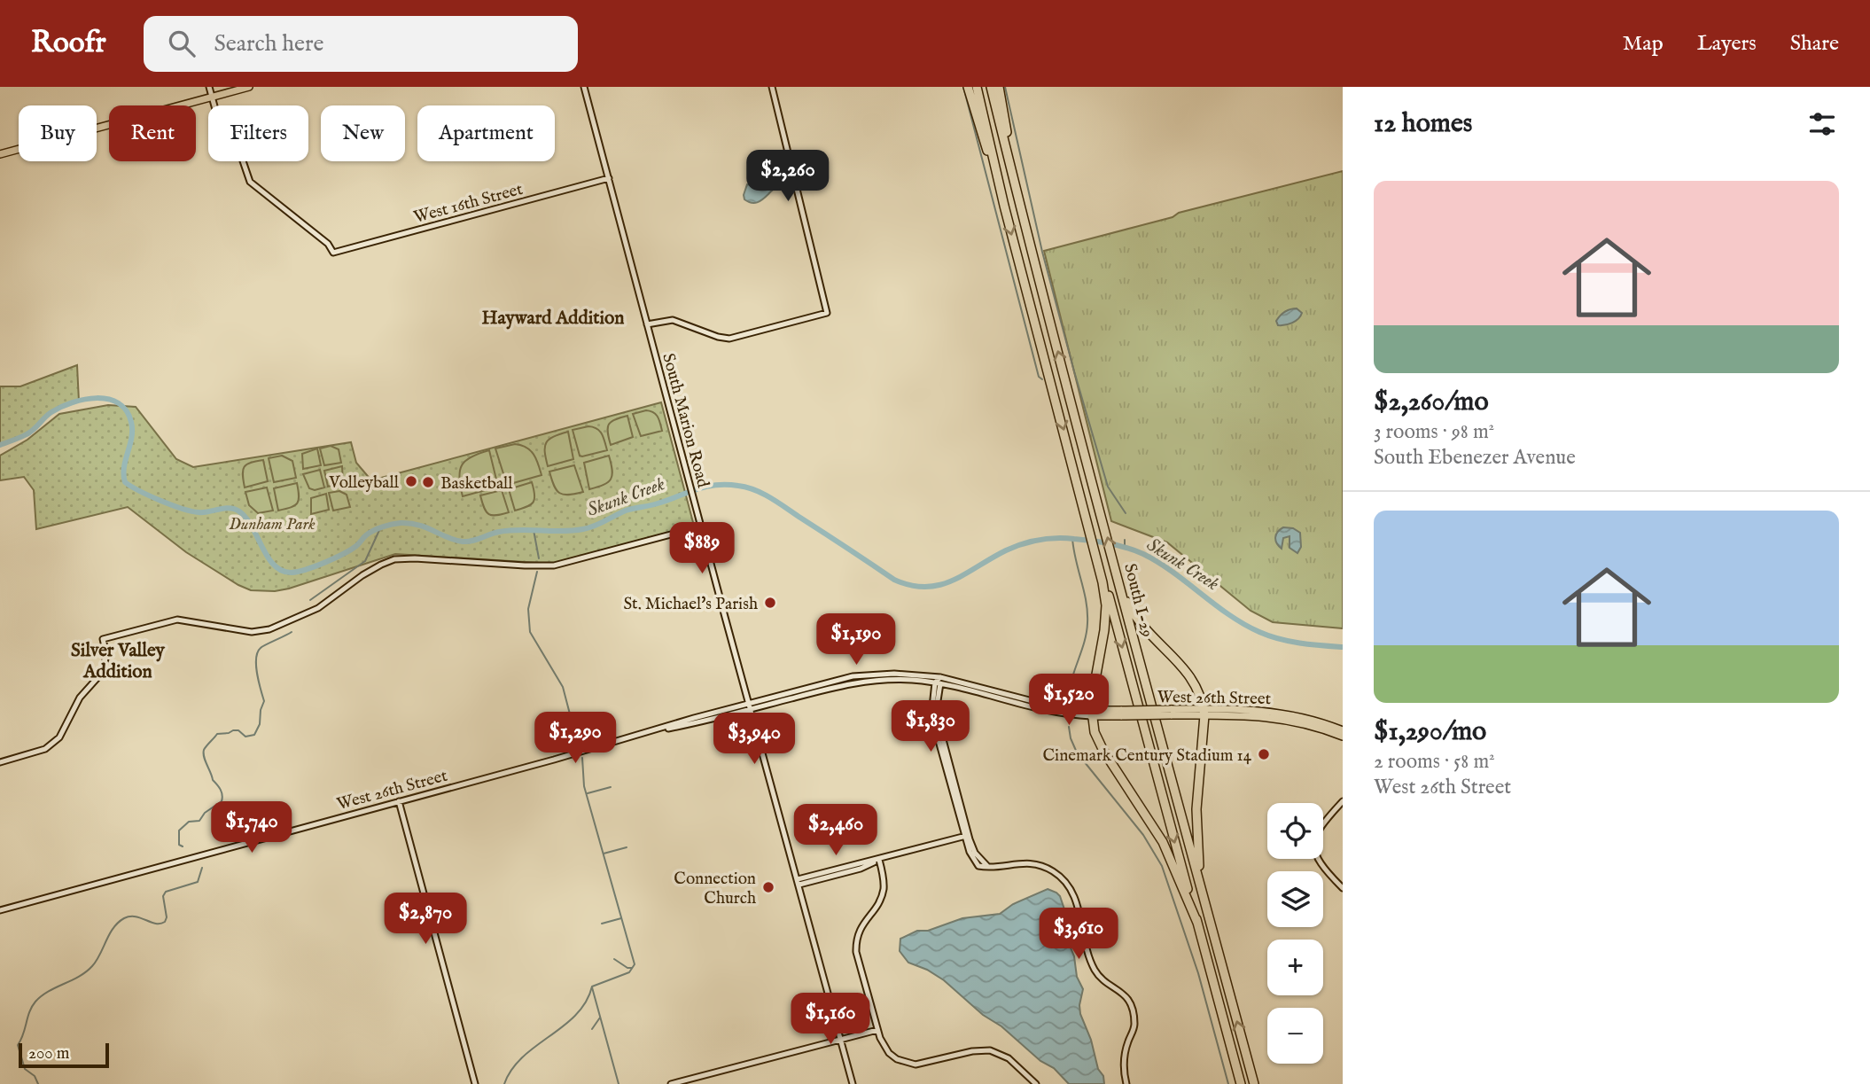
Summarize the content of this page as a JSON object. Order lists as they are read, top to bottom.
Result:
{
  "streets": {
    "highway": ["South I-29"],
    "main road": ["West 26th Street"],
    "street": ["West 16th Street", "South Marion Road"]
  },
  "crossings": [
    ["West 16th Street", "South Marion Road"],
    ["South Marion Road", "West 26th Street"]
  ],
  "districts": ["Hayward Addition", "Silver Valley Addition"],
  "water": ["Skunk Creek"],
  "parks": ["Dunham Park"],
  "places": [
    "Volleyball",
    "Basketball",
    "St. Michael's Parish",
    "Cinemark Century Stadium 14",
    "Connection Church"
  ],
  "scale_bar": "200 m",
  "page": {
    "header": "Roofr",
    "search": "Search here",
    "nav": ["Map", "Layers", "Share"],
    "heading": "12 homes",
    "chip": [
      "Buy",
      "Rent",
      "Filters",
      "New",
      "Apartment"
    ],
    "price": [
      "$2,260",
      "$889",
      "$1,190",
      "$1,520",
      "$1,830",
      "$1,290",
      "$3,940",
      "$1,740",
      "$2,460",
      "$2,870",
      "$3,610",
      "$1,160"
    ],
    "list": [
      {
        "name": "$2,260/mo",
        "note": "3 rooms · 98 m² · South Ebenezer Avenue"
      },
      {
        "name": "$1,290/mo",
        "note": "2 rooms · 58 m² · West 26th Street"
      }
    ],
    "map_buttons": ["+", "−"],
    "scale": "200 m"
  }
}
